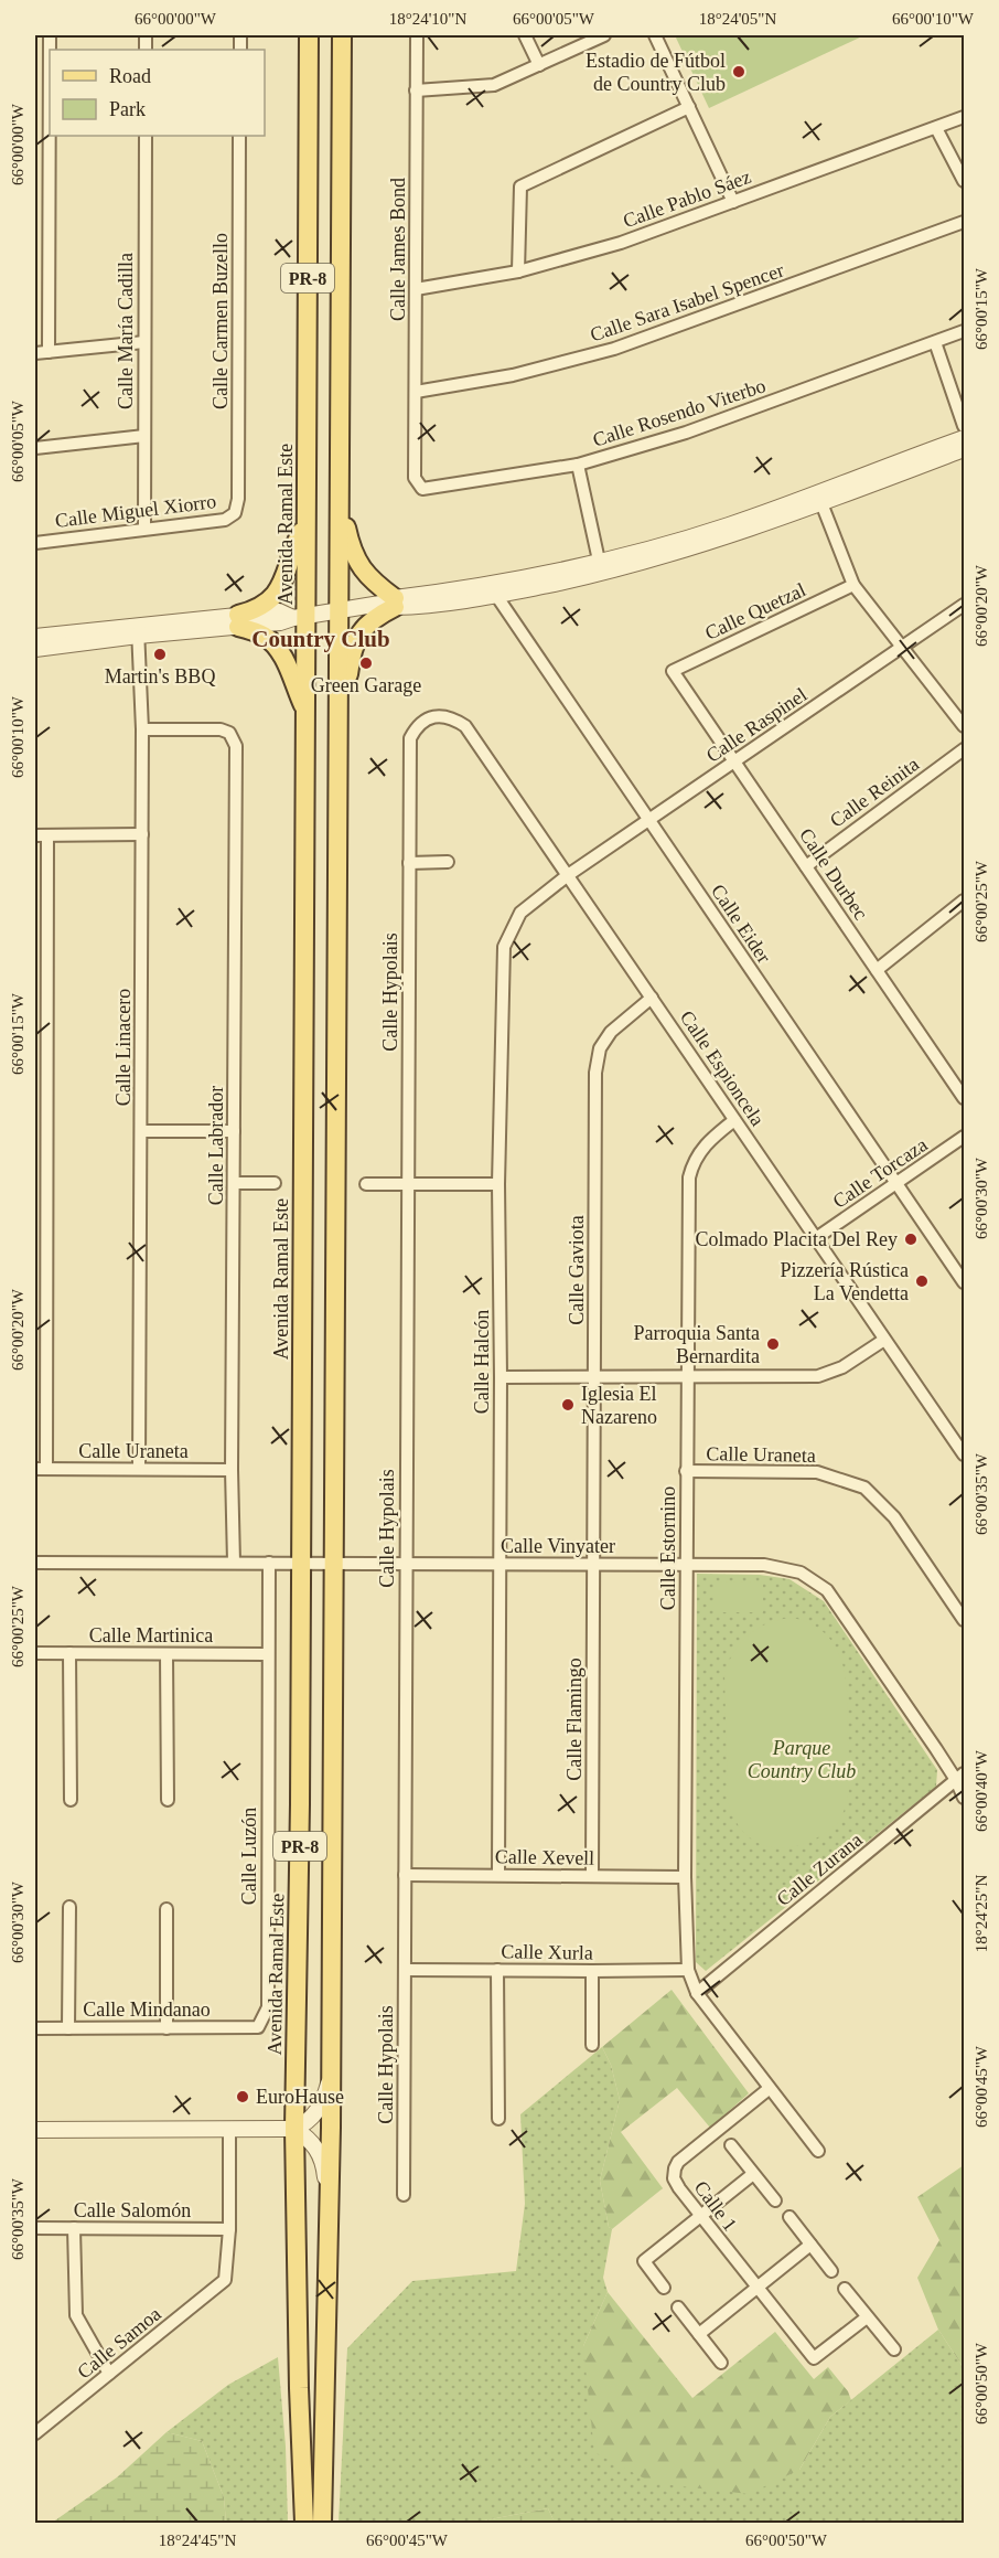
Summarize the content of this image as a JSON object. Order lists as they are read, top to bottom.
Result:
{
  "streets": {
    "main road": ["PR-8", "Avenida Ramal Este"],
    "street": [
      "Calle Pablo Sáez",
      "Calle James Bond",
      "Calle Sara Isabel Spencer",
      "Calle Carmen Buzello",
      "Calle María Cadilla",
      "Calle Rosendo Viterbo",
      "Calle Miguel Xiorro",
      "Calle Quetzal",
      "Calle Raspinel",
      "Calle Reinita",
      "Calle Durbec",
      "Calle Eider",
      "Calle Hypolais",
      "Calle Linacero",
      "Calle Espioncela",
      "Calle Labrador",
      "Calle Torcaza",
      "Calle Gaviota",
      "Calle Halcón",
      "Calle Uraneta",
      "Calle Vinyater",
      "Calle Estornino",
      "Calle Martinica",
      "Calle Flamingo",
      "Calle Luzón",
      "Calle Xevell",
      "Calle Zurana",
      "Calle Xurla",
      "Calle Mindanao",
      "Calle 1",
      "Calle Salomón",
      "Calle Samoa"
    ]
  },
  "crossings": [
    ["Calle Pablo Sáez", "Calle James Bond"],
    ["Calle James Bond", "Calle Sara Isabel Spencer"],
    ["Calle James Bond", "Calle Rosendo Viterbo"],
    ["PR-8", "Calle Vinyater"],
    ["Calle Carmen Buzello", "Calle Miguel Xiorro"],
    ["Calle María Cadilla", "Calle Miguel Xiorro"],
    ["Avenida Ramal Este", "Calle Vinyater"],
    ["Calle Quetzal", "Calle Durbec"],
    ["Calle Raspinel", "Calle Durbec"],
    ["Calle Raspinel", "Calle Eider"],
    ["Calle Raspinel", "Calle Espioncela"],
    ["Calle Raspinel", "Calle Halcón"],
    ["Calle Reinita", "Calle Durbec"],
    ["Calle Eider", "Calle Torcaza"],
    ["Calle Hypolais", "Calle Espioncela"],
    ["Calle Hypolais", "Calle Vinyater"],
    ["Calle Hypolais", "Calle Xevell"],
    ["Calle Hypolais", "Calle Xurla"],
    ["Calle Linacero", "Calle Labrador"],
    ["Calle Linacero", "Calle Uraneta"],
    ["Calle Espioncela", "Calle Torcaza"],
    ["Calle Espioncela", "Calle Gaviota"],
    ["Calle Espioncela", "Calle Halcón"],
    ["Calle Espioncela", "Calle Estornino"],
    ["Calle Labrador", "Calle Uraneta"],
    ["Calle Labrador", "Calle Vinyater"],
    ["Calle Gaviota", "Calle Vinyater"],
    ["Calle Gaviota", "Calle Flamingo"],
    ["Calle Halcón", "Calle Vinyater"],
    ["Calle Halcón", "Calle Xevell"],
    ["Calle Uraneta", "Calle Estornino"],
    ["Calle Vinyater", "Calle Estornino"],
    ["Calle Vinyater", "Calle Flamingo"],
    ["Calle Vinyater", "Calle Luzón"],
    ["Calle Vinyater", "Calle Zurana"],
    ["Calle Estornino", "Calle Xevell"],
    ["Calle Estornino", "Calle Zurana"],
    ["Calle Estornino", "Calle Xurla"],
    ["Calle Estornino", "Calle 1"],
    ["Calle Martinica", "Calle Luzón"],
    ["Calle Flamingo", "Calle Xevell"],
    ["Calle Luzón", "Calle Mindanao"],
    ["Calle Salomón", "Calle Samoa"]
  ],
  "districts": ["Country Club"],
  "parks": ["Parque Country Club"],
  "places": [
    "Estadio de Fútbol de Country Club",
    "Martin's BBQ",
    "Green Garage",
    "Colmado Placita Del Rey",
    "Pizzería Rústica La Vendetta",
    "Parroquia Santa Bernardita",
    "Iglesia El Nazareno",
    "EuroHause"
  ],
  "legend": ["Road", "Park"],
  "coordinates": [
    "66°00'00\"W",
    "18°24'10\"N",
    "66°00'05\"W",
    "18°24'05\"N",
    "66°00'10\"W",
    "66°00'15\"W",
    "66°00'20\"W",
    "66°00'25\"W",
    "66°00'30\"W",
    "66°00'35\"W",
    "66°00'40\"W",
    "18°24'25\"N",
    "66°00'45\"W",
    "66°00'50\"W",
    "18°24'45\"N"
  ]
}
